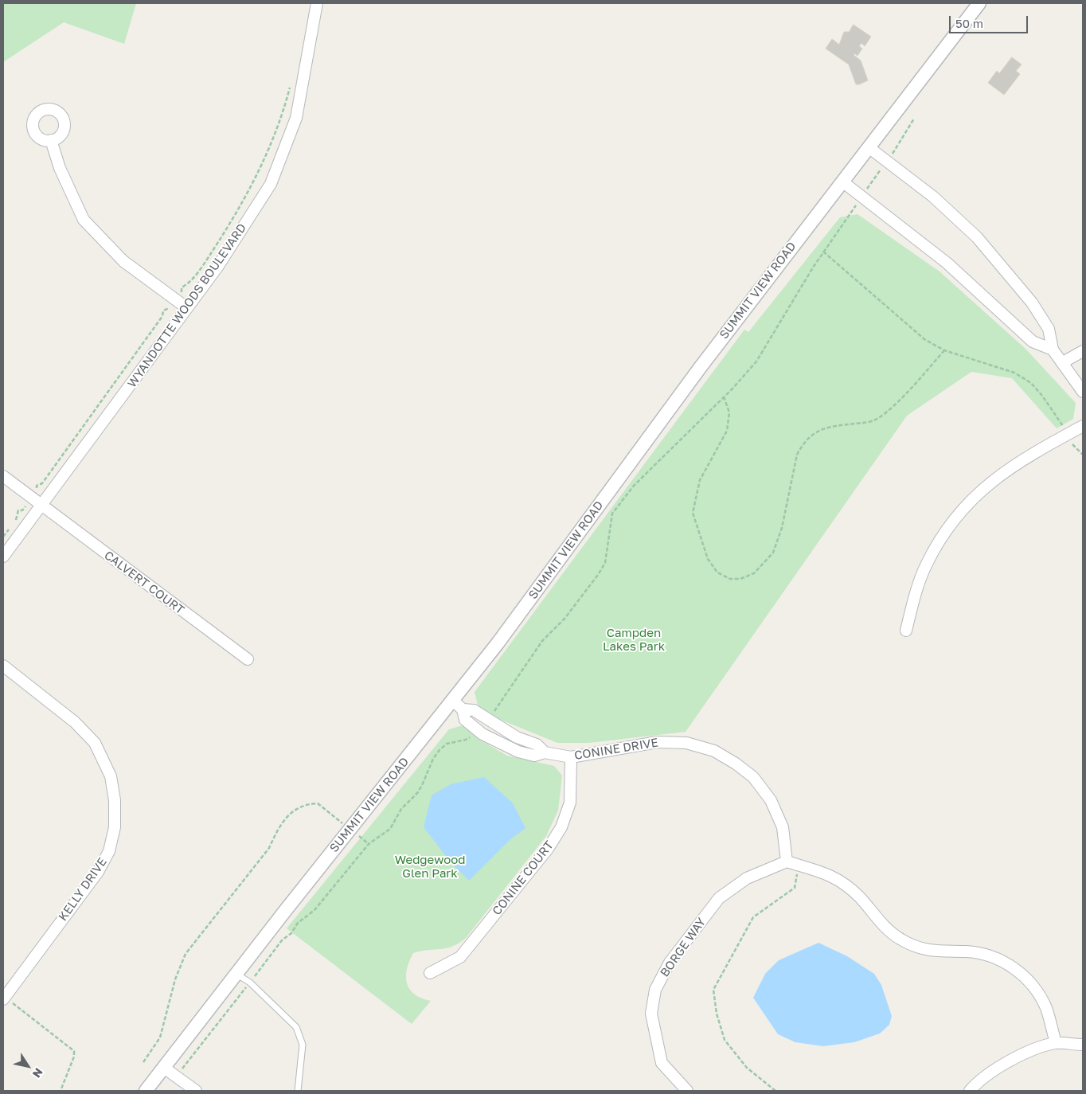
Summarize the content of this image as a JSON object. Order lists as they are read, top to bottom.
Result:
{
  "streets": {
    "street": [
      "SUMMIT VIEW ROAD",
      "WYANDOTTE WOODS BOULEVARD",
      "CALVERT COURT",
      "CONINE DRIVE",
      "CONINE COURT",
      "KELLY DRIVE",
      "BORGE WAY"
    ]
  },
  "crossings": [
    ["SUMMIT VIEW ROAD", "CONINE DRIVE"],
    ["WYANDOTTE WOODS BOULEVARD", "CALVERT COURT"],
    ["CONINE DRIVE", "CONINE COURT"],
    ["CONINE DRIVE", "BORGE WAY"]
  ],
  "parks": ["Campden Lakes Park", "Wedgewood Glen Park"],
  "scale_bar": "50 m",
  "north": "bottom right"
}
